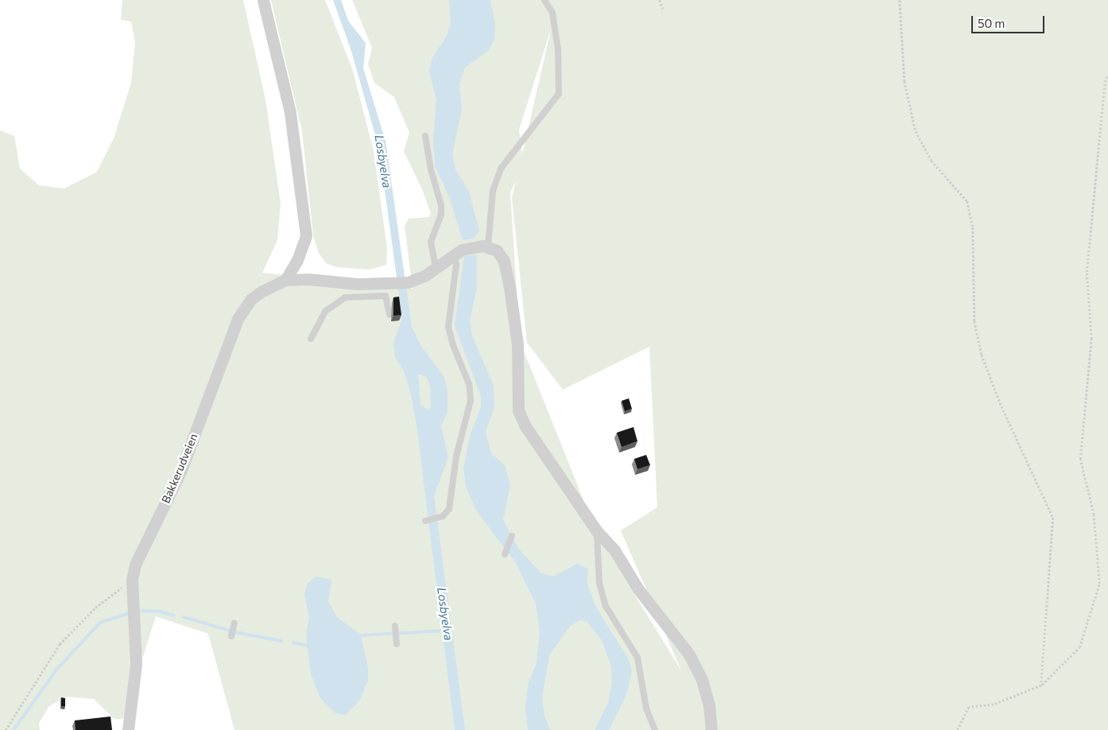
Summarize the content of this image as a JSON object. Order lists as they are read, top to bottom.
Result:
{
  "streets": {
    "street": ["Bakkerudveien"]
  },
  "water": ["Losbyelva"],
  "scale_bar": "50 m"
}
